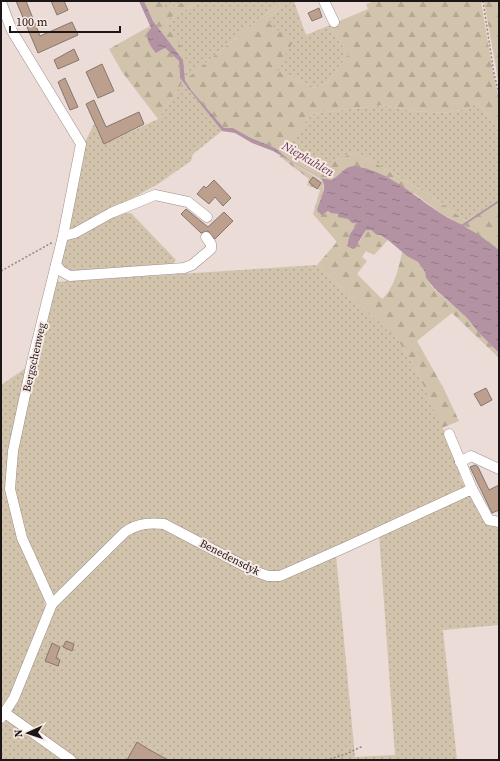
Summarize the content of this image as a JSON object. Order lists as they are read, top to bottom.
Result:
{
  "streets": {
    "street": ["Bergschenweg", "Benedensdyk"]
  },
  "crossings": [
    ["Bergschenweg", "Benedensdyk"]
  ],
  "water": ["Niepkuhlen"],
  "scale_bar": "100 m",
  "north": "left"
}
